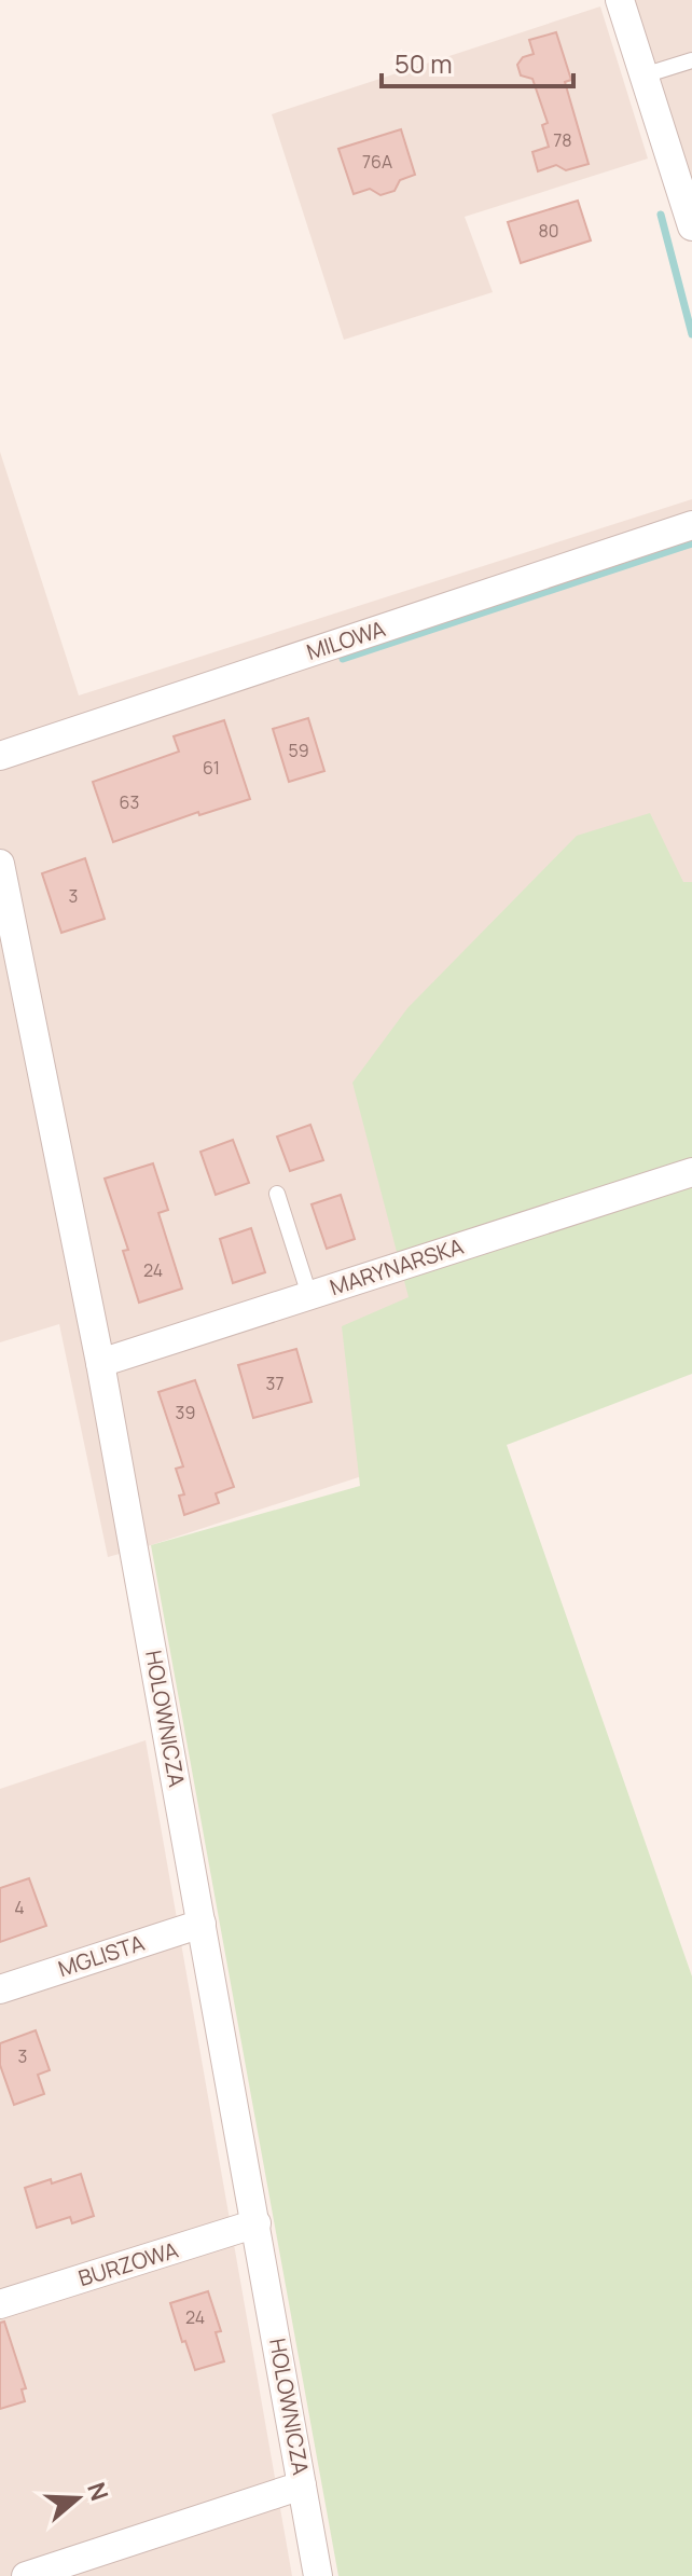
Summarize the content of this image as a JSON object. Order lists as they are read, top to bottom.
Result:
{
  "streets": {
    "street": [
      "MILOWA",
      "MARYNARSKA",
      "HOLOWNICZA",
      "MGLISTA",
      "BURZOWA"
    ]
  },
  "crossings": [
    ["MARYNARSKA", "HOLOWNICZA"],
    ["HOLOWNICZA", "MGLISTA"],
    ["HOLOWNICZA", "BURZOWA"]
  ],
  "house_numbers": [
    "78",
    "76A",
    "80",
    "59",
    "61",
    "63",
    "3",
    "24",
    "37",
    "39",
    "4",
    "3",
    "24"
  ],
  "scale_bar": "50 m",
  "north": "right"
}
